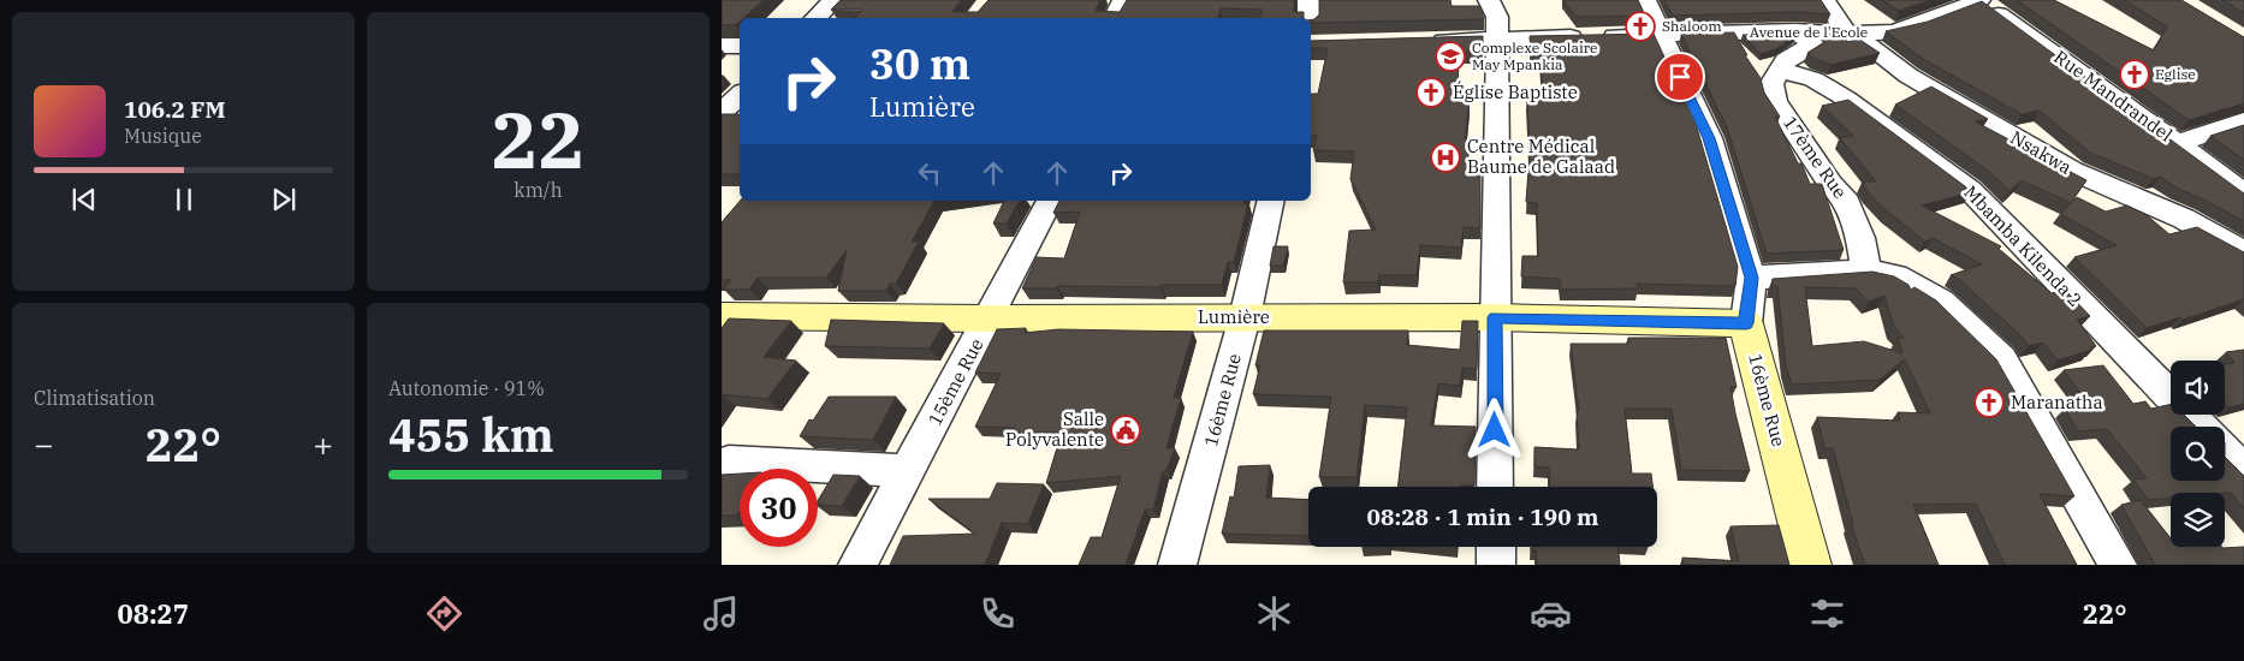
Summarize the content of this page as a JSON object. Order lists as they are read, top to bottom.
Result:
{
  "streets": {
    "street": [
      "Avenue de l'Ecole",
      "Rue Mandrandel",
      "Nsakwa",
      "17ème Rue",
      "Mbamba Kilenda 2",
      "Lumière",
      "15ème Rue",
      "16ème Rue"
    ]
  },
  "crossings": [
    ["Avenue de l'Ecole", "Rue Mandrandel"],
    ["Avenue de l'Ecole", "Nsakwa"],
    ["Avenue de l'Ecole", "16ème Rue"],
    ["17ème Rue", "Mbamba Kilenda 2"],
    ["Lumière", "15ème Rue"],
    ["Lumière", "16ème Rue"]
  ],
  "places": {
    "church": [
      "Shaloom",
      "Eglise",
      "Église Baptiste",
      "Maranatha"
    ],
    "school or university": ["Complexe Scolaire May Mpankia"],
    "hospital": ["Centre Médical Baume de Galaad"],
    "public building": ["Salle Polyvalente"]
  },
  "page": {
    "tile": [
      ["22", "km/h"],
      "Climatisation",
      ["Autonomie · 91%", "455 km"]
    ],
    "turn": ["30 m", "Lumière"],
    "song": ["106.2 FM", "Musique"],
    "heat": ["−", "22°", "+"],
    "limit": "30",
    "trip": "08:28 · 1 min · 190 m",
    "tabs": ["08:27", "22°"]
  }
}
